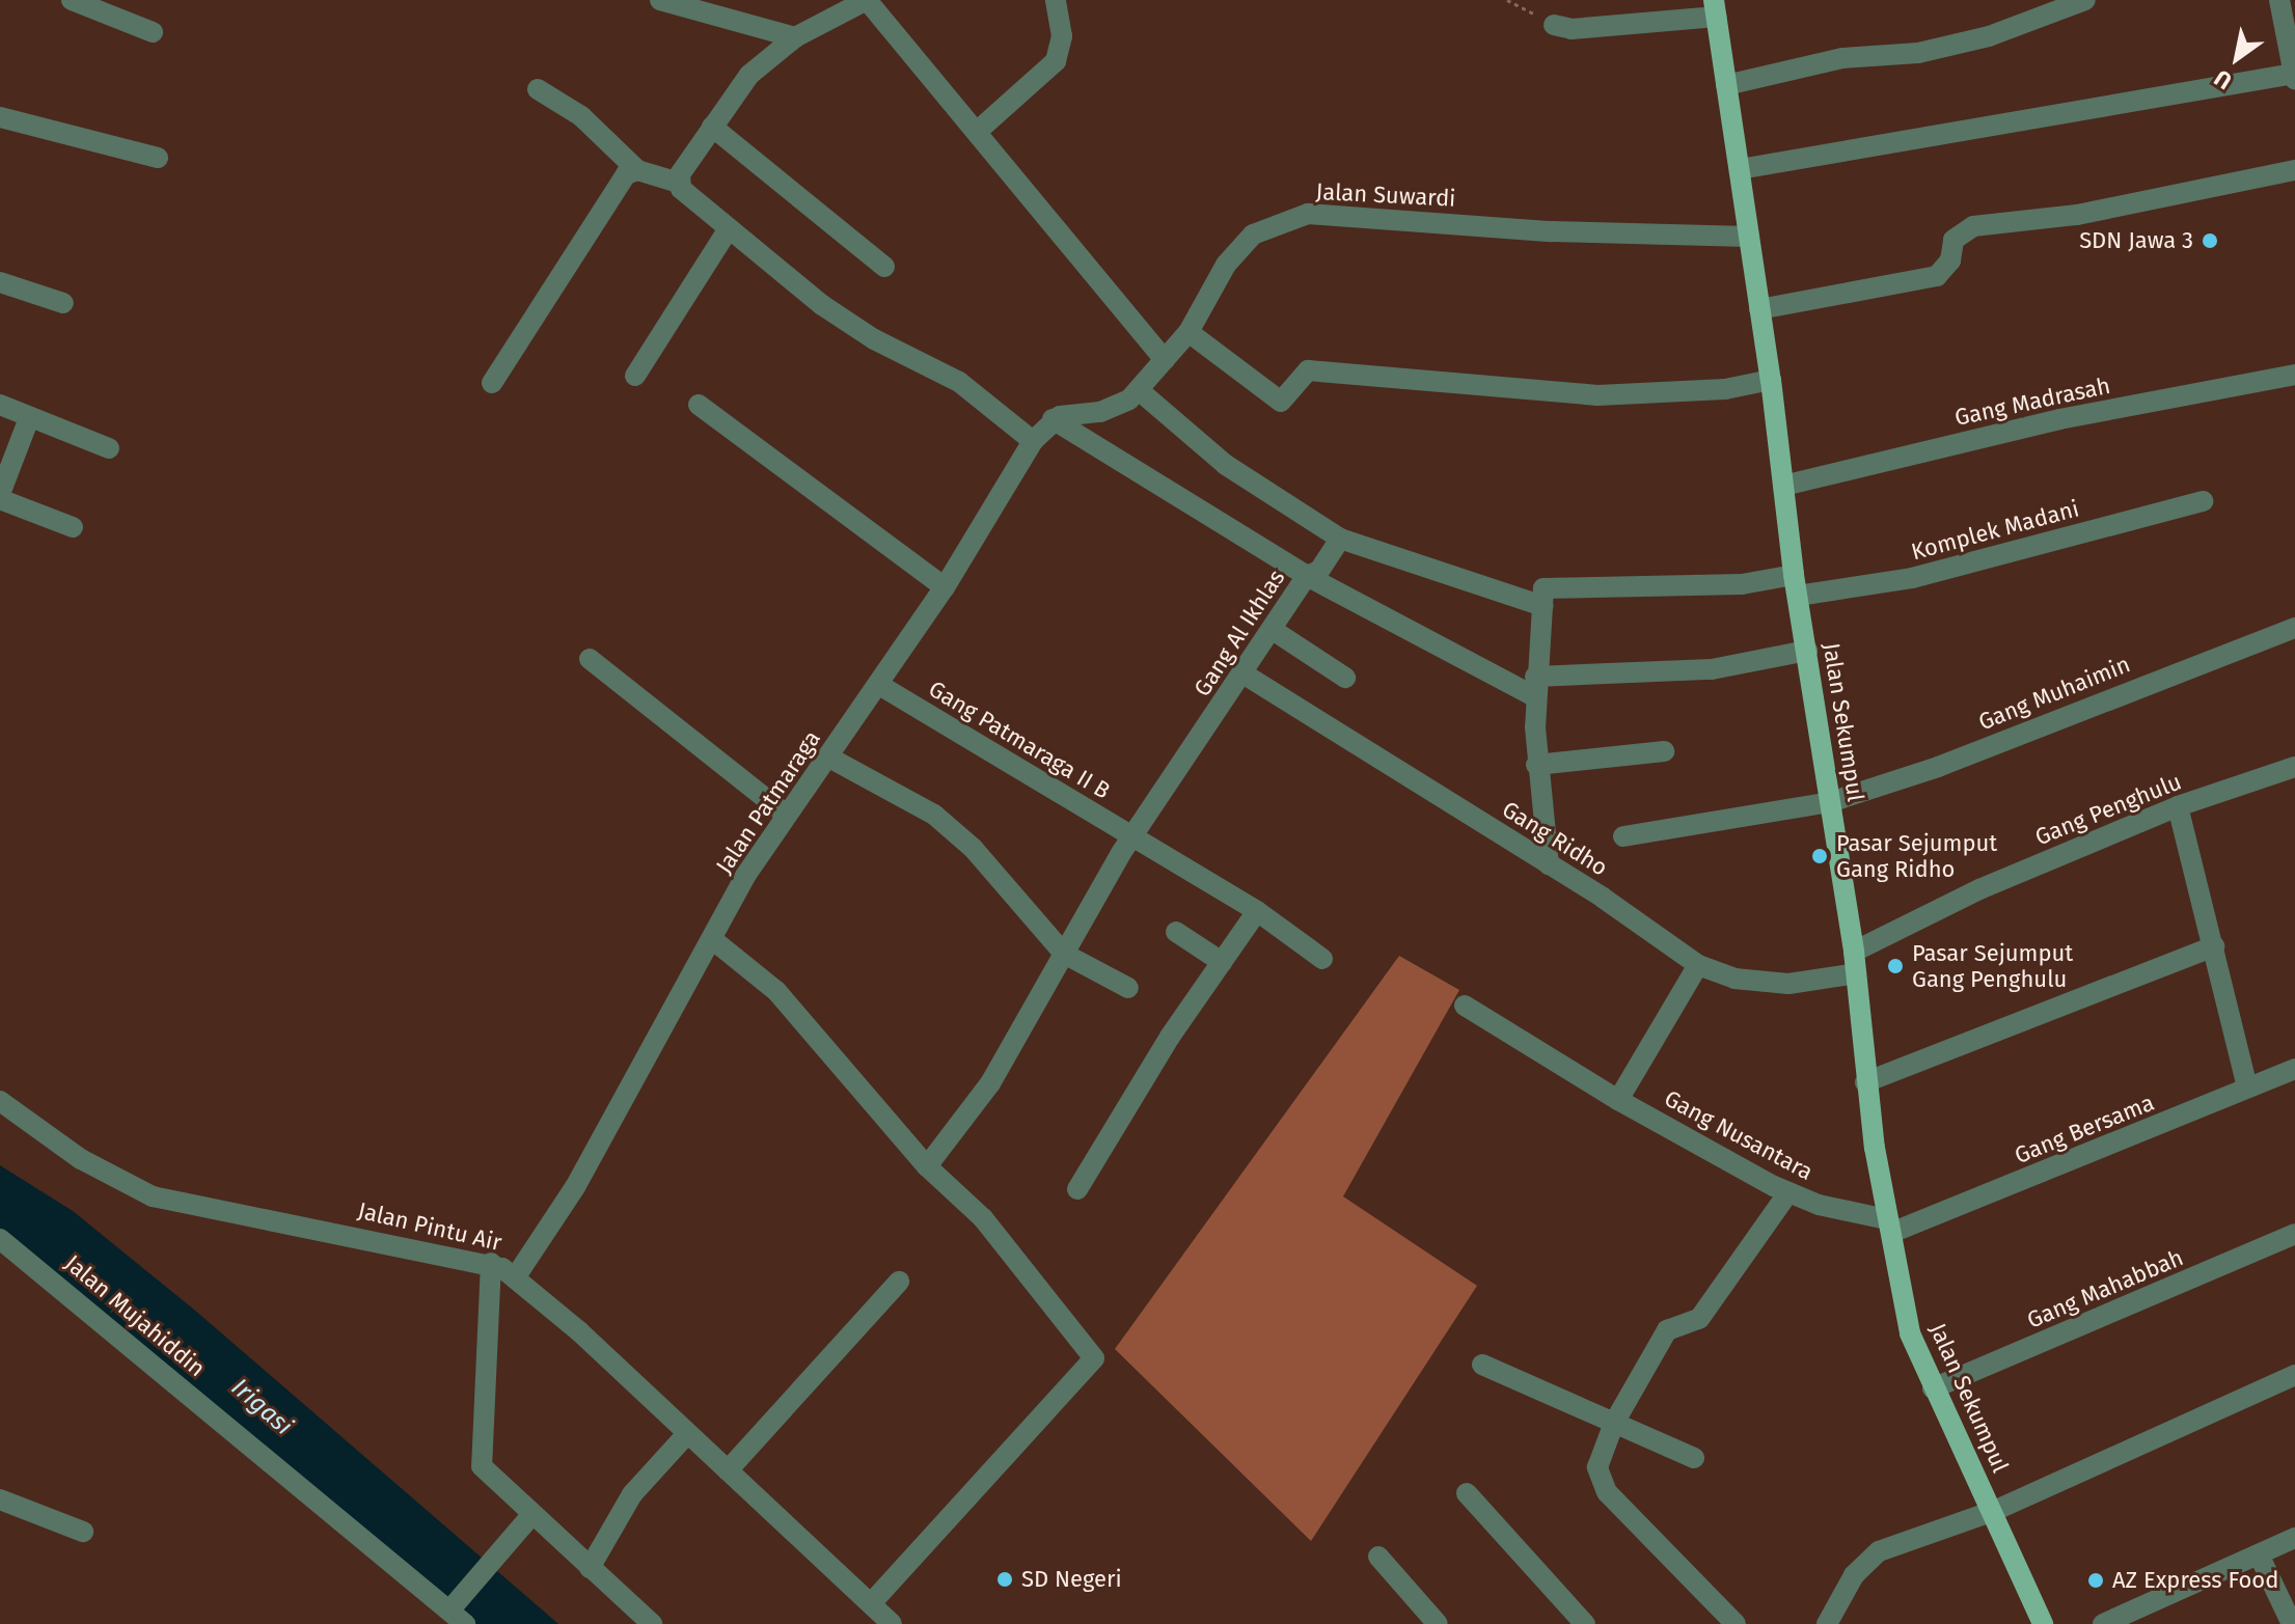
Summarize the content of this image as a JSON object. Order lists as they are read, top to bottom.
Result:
{
  "streets": {
    "main road": ["Jalan Sekumpul"],
    "street": [
      "Jalan Suwardi",
      "Gang Madrasah",
      "Komplek Madani",
      "Gang Al Ikhlas",
      "Gang Muhaimin",
      "Gang Patmaraga II B",
      "Jalan Patmaraga",
      "Gang Penghulu",
      "Gang Ridho",
      "Gang Bersama",
      "Gang Nusantara",
      "Jalan Pintu Air",
      "Gang Mahabbah",
      "Jalan Mujahiddin"
    ]
  },
  "crossings": [
    ["Jalan Suwardi", "Jalan Sekumpul"],
    ["Gang Madrasah", "Jalan Sekumpul"],
    ["Komplek Madani", "Jalan Sekumpul"],
    ["Gang Al Ikhlas", "Gang Patmaraga II B"],
    ["Gang Al Ikhlas", "Gang Ridho"],
    ["Gang Muhaimin", "Jalan Sekumpul"],
    ["Jalan Sekumpul", "Gang Penghulu"],
    ["Jalan Sekumpul", "Gang Ridho"],
    ["Jalan Sekumpul", "Gang Bersama"],
    ["Jalan Sekumpul", "Gang Nusantara"],
    ["Jalan Sekumpul", "Gang Mahabbah"],
    ["Gang Patmaraga II B", "Jalan Patmaraga"],
    ["Jalan Patmaraga", "Jalan Pintu Air"],
    ["Gang Bersama", "Gang Nusantara"]
  ],
  "water": ["Irigasi"],
  "places": [
    "SDN Jawa 3",
    "Pasar Sejumput Gang Ridho",
    "Pasar Sejumput Gang Penghulu",
    "SD Negeri",
    "AZ Express Food"
  ],
  "north": "bottom left"
}
